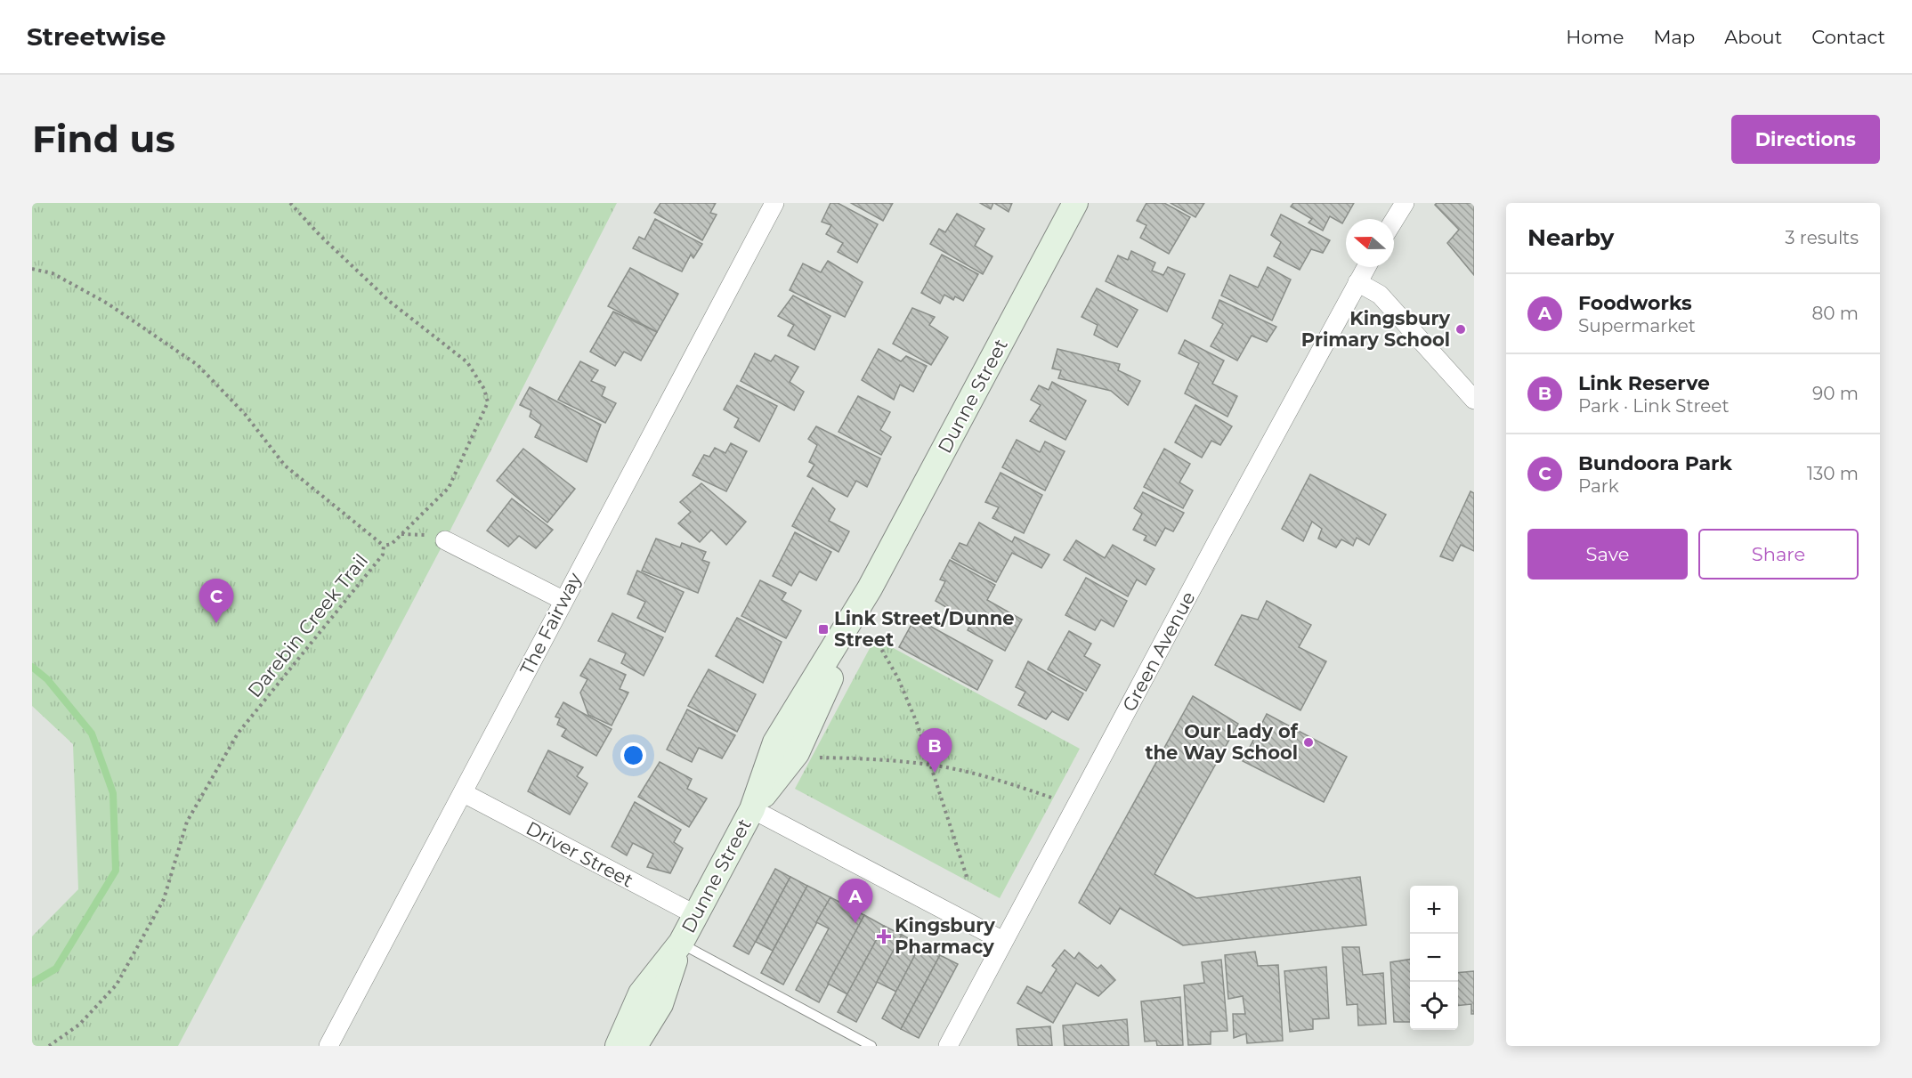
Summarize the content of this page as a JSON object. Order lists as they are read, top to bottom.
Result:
{
  "streets": {
    "main road": ["Dunne Street"],
    "street": ["The Fairway", "Green Avenue", "Driver Street"],
    "path": ["Darebin Creek Trail"]
  },
  "crossings": [
    ["Dunne Street", "Driver Street"],
    ["The Fairway", "Driver Street"]
  ],
  "places": {
    "other": ["Kingsbury Primary School", "Our Lady of the Way School"],
    "transit": ["Link Street/Dunne Street"],
    "health": ["Kingsbury Pharmacy"]
  },
  "north": "left",
  "page": {
    "header": "Streetwise",
    "nav": [
      "Home",
      "Map",
      "About",
      "Contact"
    ],
    "buttons": [
      "Directions",
      ["Save", "Share"]
    ],
    "title": "Find us",
    "heading": ["Nearby", "3 results"],
    "list": [
      {
        "mark": "A",
        "name": "Foodworks",
        "note": "Supermarket",
        "value": "80 m"
      },
      {
        "mark": "B",
        "name": "Link Reserve",
        "note": "Park · Link Street",
        "value": "90 m"
      },
      {
        "mark": "C",
        "name": "Bundoora Park",
        "note": "Park",
        "value": "130 m"
      }
    ],
    "pins": ["C", "B", "A"],
    "map_buttons": ["+", "−"]
  }
}
